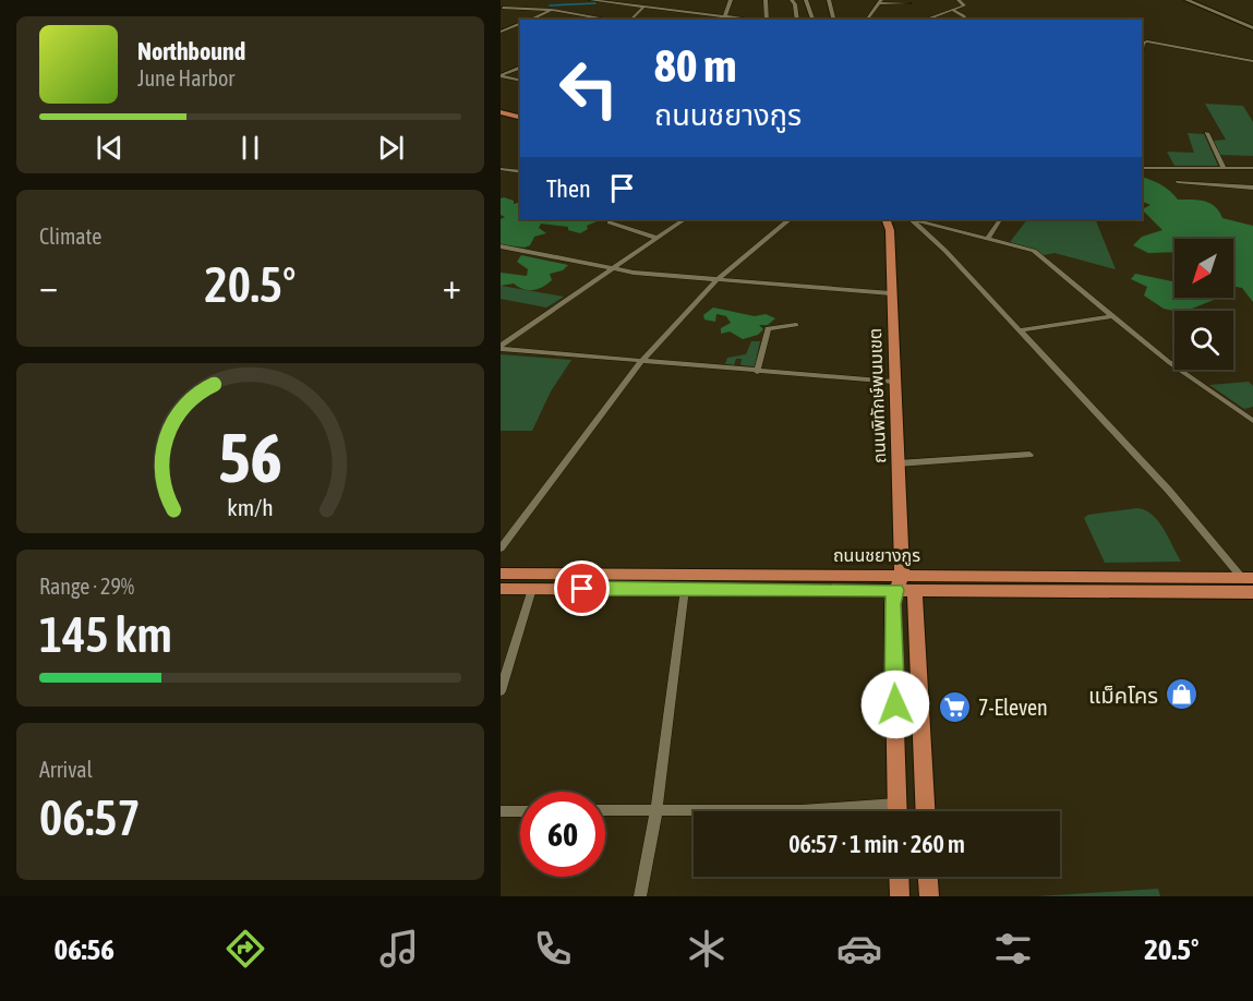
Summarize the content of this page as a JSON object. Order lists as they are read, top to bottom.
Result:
{
  "streets": {
    "main road": ["ถนนพิทักษ์พนมเขต", "ถนนชยางกูร"]
  },
  "crossings": [
    ["ถนนพิทักษ์พนมเขต", "ถนนชยางกูร"]
  ],
  "places": {
    "shop": ["แม็คโคร"],
    "supermarket": ["7-Eleven"]
  },
  "north": "bottom left",
  "page": {
    "turn": ["80 m", "ถนนชยางกูร"],
    "song": ["Northbound", "June Harbor"],
    "then": "Then",
    "tile": [
      "Climate",
      ["Range · 29%", "145 km"],
      ["Arrival", "06:57"]
    ],
    "heat": ["−", "20.5°", "+"],
    "limit": "60",
    "trip": "06:57 · 1 min · 260 m",
    "tabs": ["06:56", "20.5°"],
    "gauge": ["56", "km/h"]
  }
}
